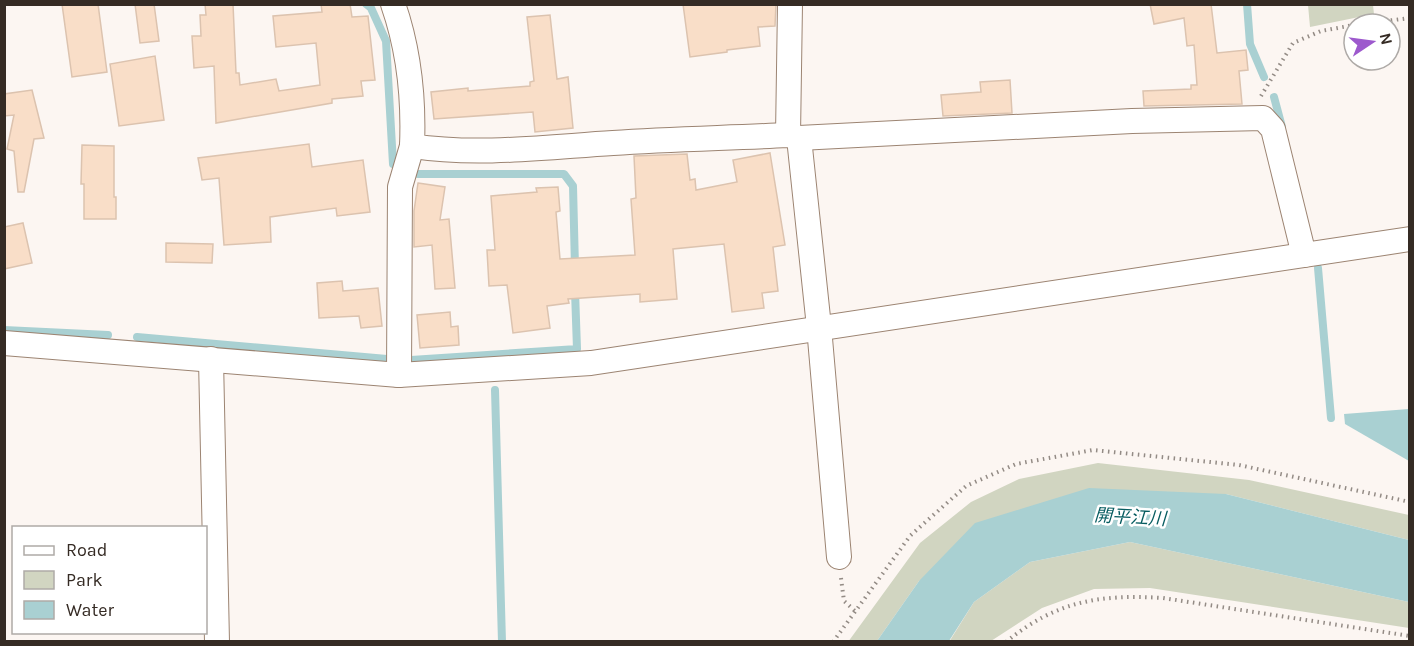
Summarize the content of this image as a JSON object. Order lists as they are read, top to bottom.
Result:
{
  "water": ["開平江川"],
  "legend": ["Road", "Park", "Water"],
  "north": "right"
}
